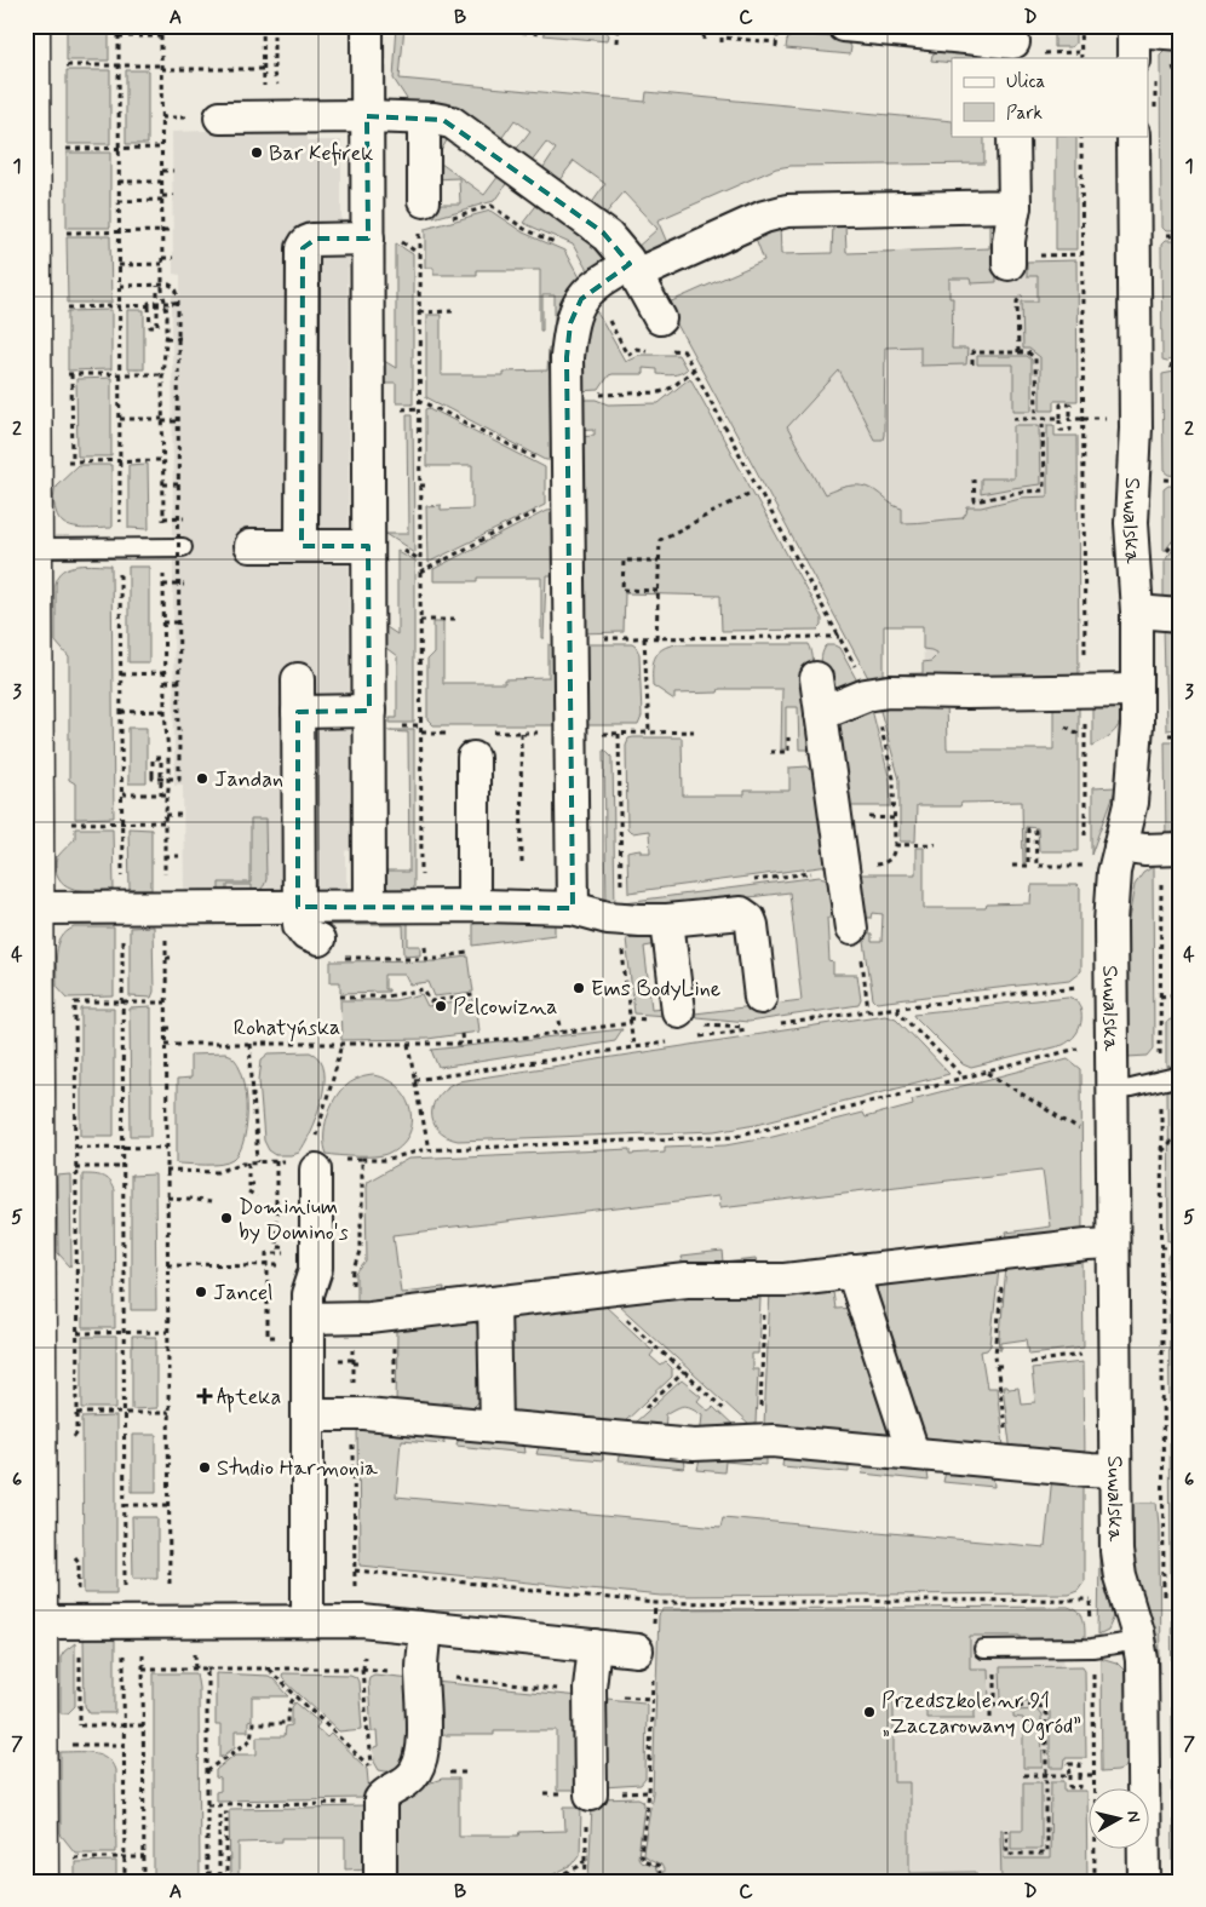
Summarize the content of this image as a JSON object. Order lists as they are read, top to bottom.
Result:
{
  "streets": {
    "street": ["Suwalska"],
    "path": ["Rohatyńska"]
  },
  "places": {
    "other": [
      "Bar Kefirek",
      "Jandan",
      "Ems BodyLine",
      "Pelcowizna",
      "Dominium by Domino's",
      "Jancel",
      "Studio Harmonia",
      "Przedszkole nr 91 „Zaczarowany Ogród”"
    ],
    "health": ["Apteka"]
  },
  "legend": ["Ulica", "Park"],
  "north": "right",
  "grid": {
    "columns": [
      "A",
      "B",
      "C",
      "D"
    ],
    "rows": [
      "1",
      "2",
      "3",
      "4",
      "5",
      "6",
      "7"
    ]
  }
}
